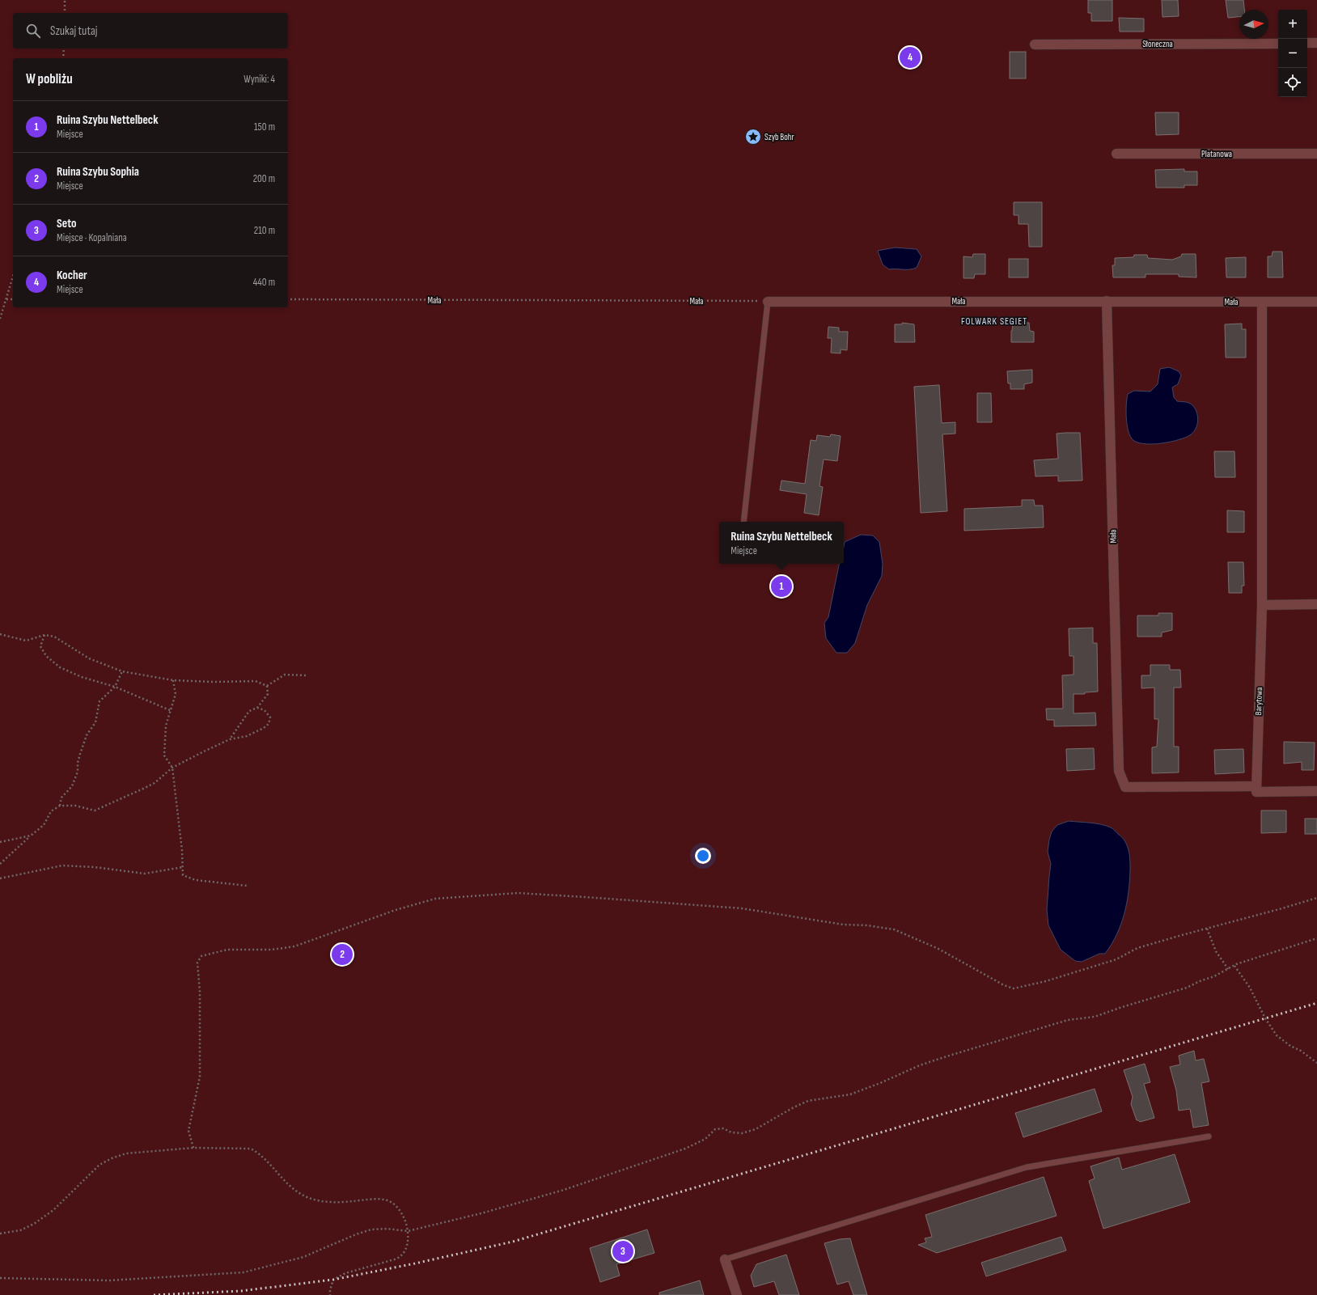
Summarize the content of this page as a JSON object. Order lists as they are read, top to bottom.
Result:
{
  "streets": {
    "street": [
      "Słoneczna",
      "Platanowa",
      "Mała",
      "Barytowa"
    ]
  },
  "crossings": [
    ["Mała", "Barytowa"]
  ],
  "districts": ["FOLWARK SEGIET"],
  "places": {
    "place": ["Szyb Bohr"]
  },
  "north": "right",
  "page": {
    "map_buttons": ["+", "−"],
    "search": "Szukaj tutaj",
    "pins": [
      "4",
      "1",
      "2",
      "3"
    ],
    "heading": ["W pobliżu", "Wyniki: 4"],
    "list": [
      {
        "mark": "1",
        "name": "Ruina Szybu Nettelbeck",
        "note": "Miejsce",
        "value": "150 m"
      },
      {
        "mark": "2",
        "name": "Ruina Szybu Sophia",
        "note": "Miejsce",
        "value": "200 m"
      },
      {
        "mark": "3",
        "name": "Seto",
        "note": "Miejsce · Kopalniana",
        "value": "210 m"
      },
      {
        "mark": "4",
        "name": "Kocher",
        "note": "Miejsce",
        "value": "440 m"
      }
    ],
    "popup": ["Ruina Szybu Nettelbeck", "Miejsce"]
  }
}
